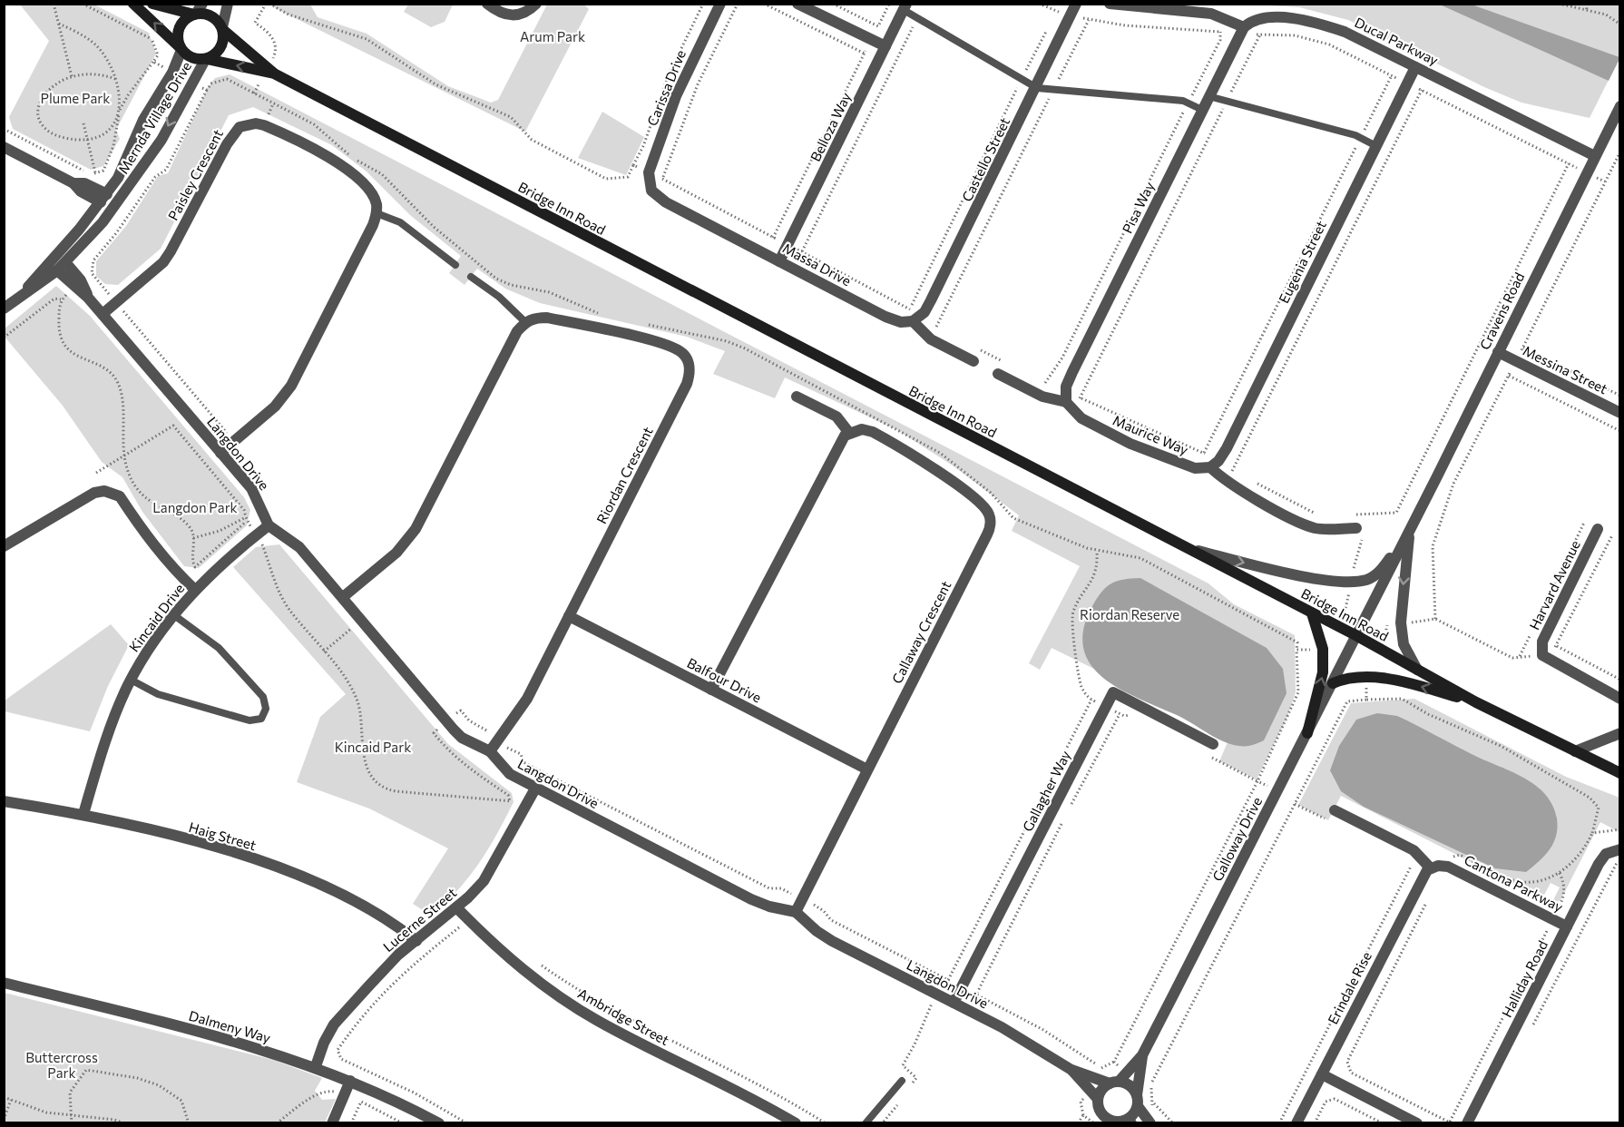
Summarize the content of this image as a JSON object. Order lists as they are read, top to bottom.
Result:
{
  "streets": {
    "main road": ["Bridge Inn Road"],
    "street": [
      "Ducal Parkway",
      "Carissa Drive",
      "Mernda Village Drive",
      "Belloza Way",
      "Castello Street",
      "Paisley Crescent",
      "Pisa Way",
      "Eugenia Street",
      "Massa Drive",
      "Cravens Road",
      "Messina Street",
      "Maurice Way",
      "Langdon Drive",
      "Riordan Crescent",
      "Harvard Avenue",
      "Kincaid Drive",
      "Callaway Crescent",
      "Balfour Drive",
      "Gallagher Way",
      "Haig Street",
      "Galloway Drive",
      "Cantona Parkway",
      "Lucerne Street",
      "Halliday Road",
      "Erindale Rise",
      "Ambridge Street",
      "Dalmeny Way"
    ]
  },
  "crossings": [
    ["Ducal Parkway", "Pisa Way"],
    ["Ducal Parkway", "Eugenia Street"],
    ["Ducal Parkway", "Cravens Road"],
    ["Carissa Drive", "Massa Drive"],
    ["Mernda Village Drive", "Bridge Inn Road"],
    ["Mernda Village Drive", "Langdon Drive"],
    ["Belloza Way", "Massa Drive"],
    ["Castello Street", "Massa Drive"],
    ["Paisley Crescent", "Langdon Drive"],
    ["Pisa Way", "Maurice Way"],
    ["Bridge Inn Road", "Cravens Road"],
    ["Bridge Inn Road", "Galloway Drive"],
    ["Eugenia Street", "Maurice Way"],
    ["Cravens Road", "Messina Street"],
    ["Cravens Road", "Galloway Drive"],
    ["Langdon Drive", "Riordan Crescent"],
    ["Langdon Drive", "Kincaid Drive"],
    ["Langdon Drive", "Callaway Crescent"],
    ["Langdon Drive", "Gallagher Way"],
    ["Langdon Drive", "Galloway Drive"],
    ["Langdon Drive", "Lucerne Street"],
    ["Riordan Crescent", "Balfour Drive"],
    ["Kincaid Drive", "Haig Street"],
    ["Callaway Crescent", "Balfour Drive"],
    ["Haig Street", "Lucerne Street"],
    ["Cantona Parkway", "Halliday Road"],
    ["Cantona Parkway", "Erindale Rise"],
    ["Lucerne Street", "Ambridge Street"],
    ["Lucerne Street", "Dalmeny Way"]
  ],
  "parks": [
    "Arum Park",
    "Plume Park",
    "Langdon Park",
    "Riordan Reserve",
    "Kincaid Park",
    "Buttercross Park"
  ]
}
